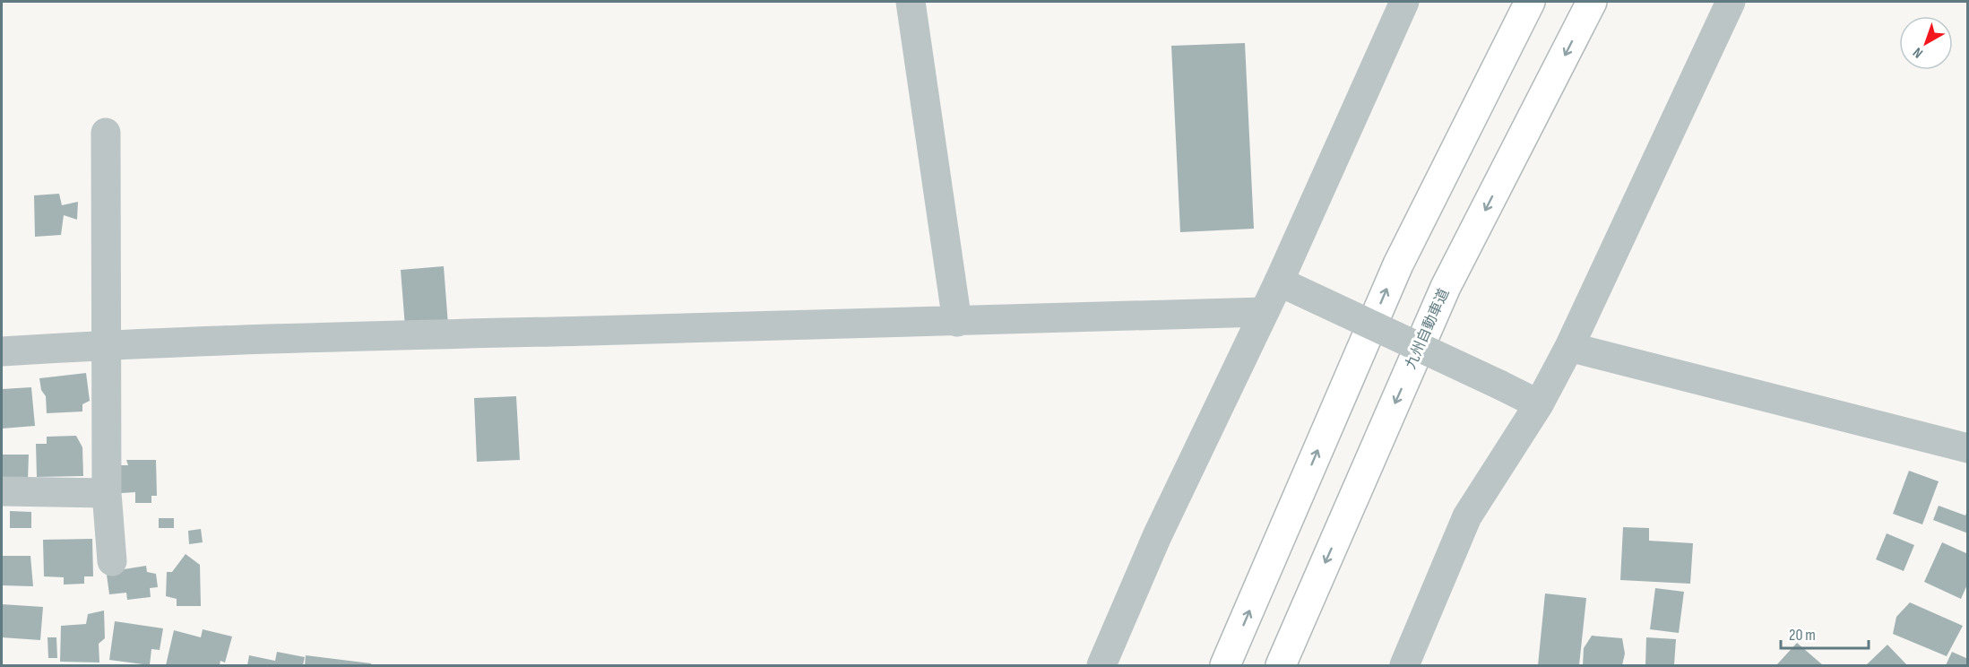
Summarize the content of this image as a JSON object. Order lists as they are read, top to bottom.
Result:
{
  "streets": {
    "highway": ["九州自動車道"]
  },
  "scale_bar": "20 m",
  "north": "bottom left"
}
